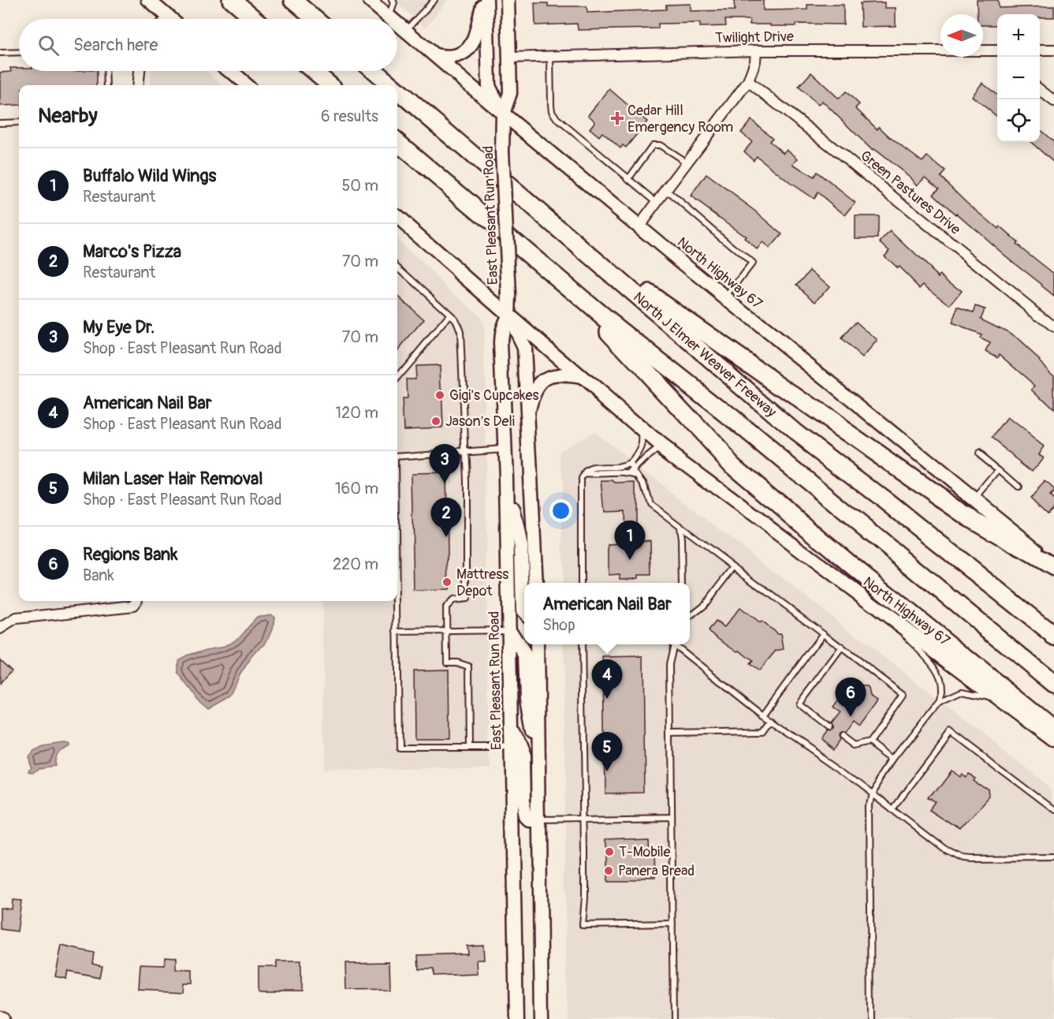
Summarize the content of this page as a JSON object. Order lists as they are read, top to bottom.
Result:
{
  "streets": {
    "highway": ["North J Elmer Weaver Freeway"],
    "main road": ["East Pleasant Run Road", "North Highway 67"],
    "street": ["Twilight Drive", "Green Pastures Drive"]
  },
  "crossings": [
    ["Twilight Drive", "East Pleasant Run Road"],
    ["East Pleasant Run Road", "North Highway 67"]
  ],
  "places": {
    "health": ["Cedar Hill Emergency Room"],
    "other": [
      "Gigi's Cupcakes",
      "Jason's Deli",
      "Mattress Depot",
      "T-Mobile",
      "Panera Bread"
    ]
  },
  "north": "left",
  "page": {
    "map_buttons": ["+", "−"],
    "search": "Search here",
    "heading": ["Nearby", "6 results"],
    "list": [
      {
        "mark": "1",
        "name": "Buffalo Wild Wings",
        "note": "Restaurant",
        "value": "50 m"
      },
      {
        "mark": "2",
        "name": "Marco's Pizza",
        "note": "Restaurant",
        "value": "70 m"
      },
      {
        "mark": "3",
        "name": "My Eye Dr.",
        "note": "Shop · East Pleasant Run Road",
        "value": "70 m"
      },
      {
        "mark": "4",
        "name": "American Nail Bar",
        "note": "Shop · East Pleasant Run Road",
        "value": "120 m"
      },
      {
        "mark": "5",
        "name": "Milan Laser Hair Removal",
        "note": "Shop · East Pleasant Run Road",
        "value": "160 m"
      },
      {
        "mark": "6",
        "name": "Regions Bank",
        "note": "Bank",
        "value": "220 m"
      }
    ],
    "pins": [
      "3",
      "2",
      "1",
      "4",
      "6",
      "5"
    ],
    "popup": ["American Nail Bar", "Shop"]
  }
}
